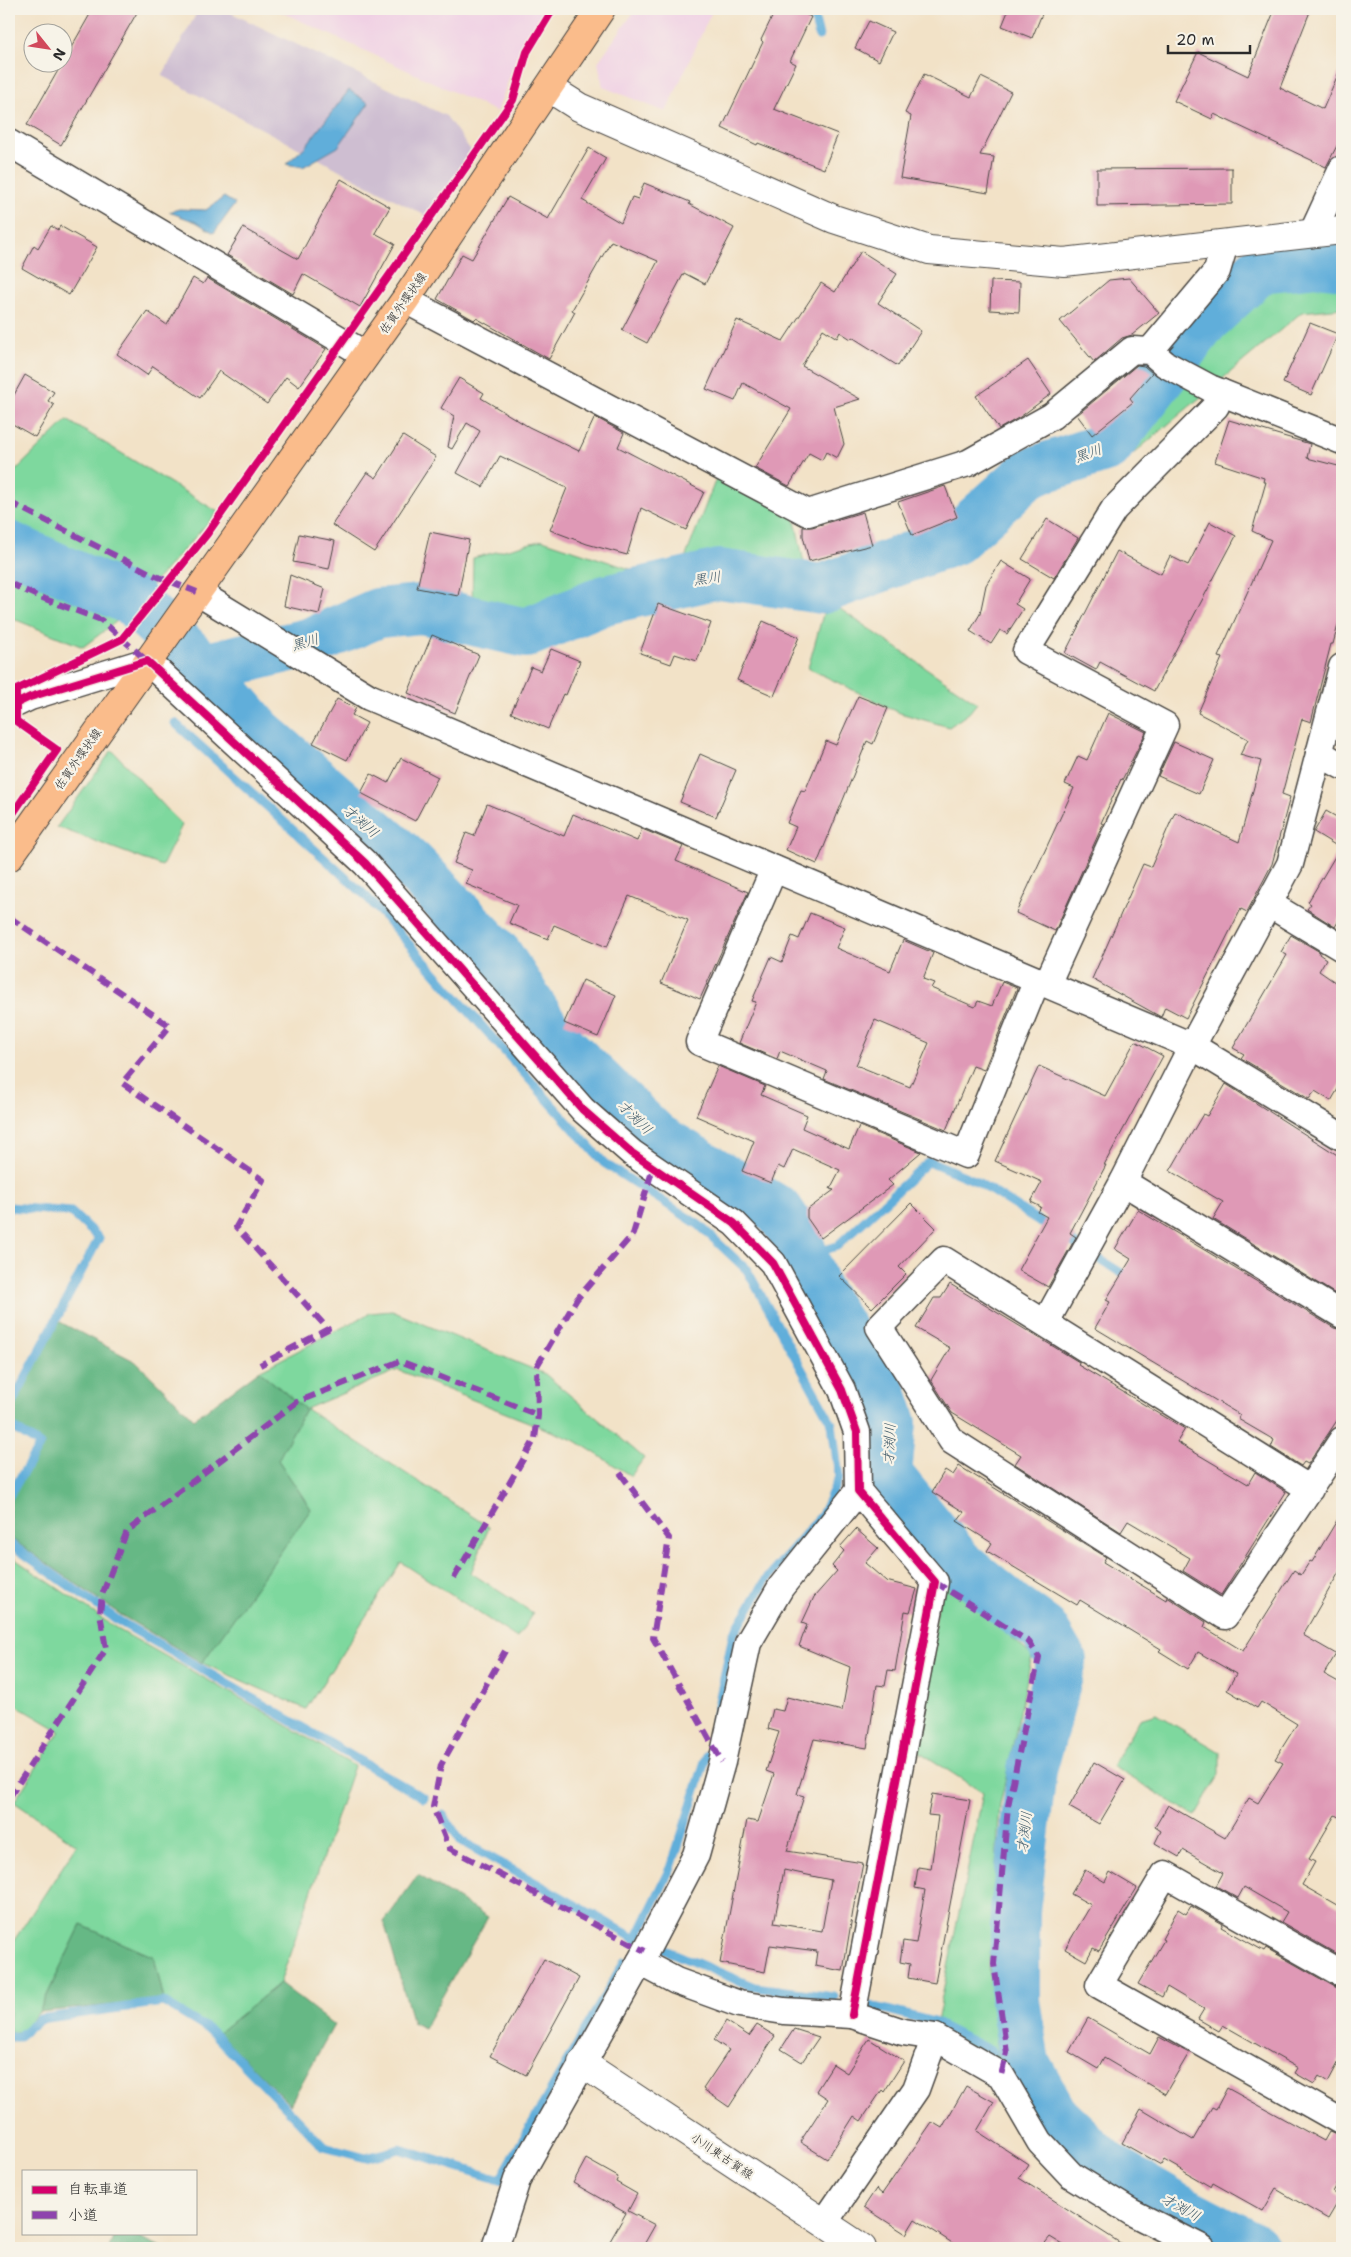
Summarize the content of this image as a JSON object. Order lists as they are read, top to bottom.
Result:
{
  "streets": {
    "main road": ["佐賀外環状線"],
    "street": ["小川東古賀線"]
  },
  "water": ["黒川", "才渕川"],
  "legend": ["自転車道", "小道"],
  "scale_bar": "20 m",
  "north": "bottom right"
}
